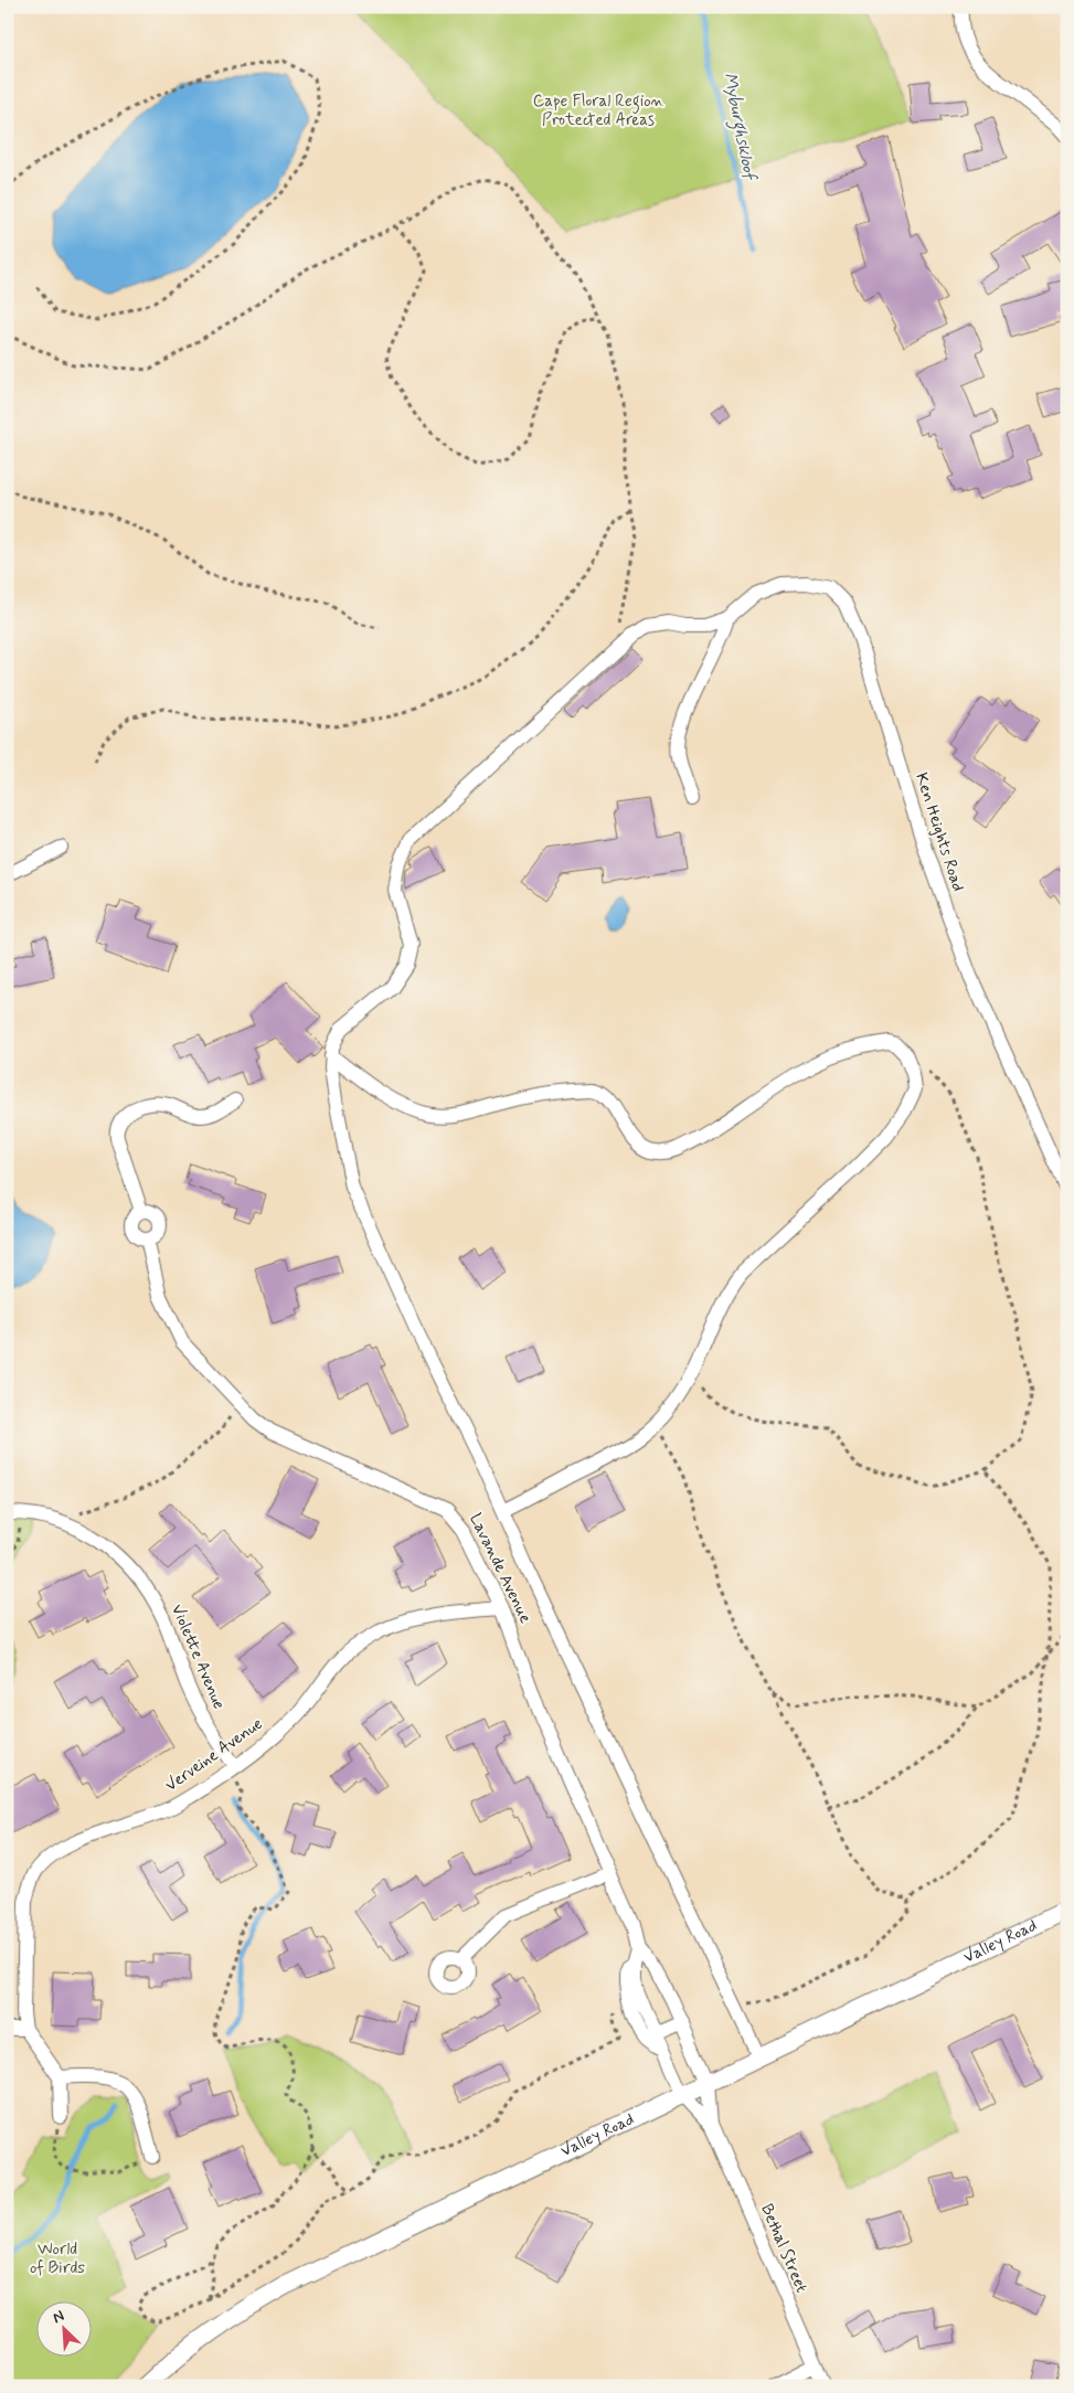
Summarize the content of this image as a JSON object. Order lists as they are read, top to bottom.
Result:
{
  "streets": {
    "street": [
      "Ken Heights Road",
      "Lavande Avenue",
      "Violette Avenue",
      "Verveine Avenue",
      "Valley Road",
      "Bethal Street"
    ]
  },
  "crossings": [
    ["Lavande Avenue", "Verveine Avenue"],
    ["Lavande Avenue", "Valley Road"],
    ["Lavande Avenue", "Bethal Street"],
    ["Violette Avenue", "Verveine Avenue"],
    ["Valley Road", "Bethal Street"]
  ],
  "water": ["Myburghskloof"],
  "parks": ["Cape Floral Region Protected Areas", "World of Birds"],
  "north": "top left"
}
